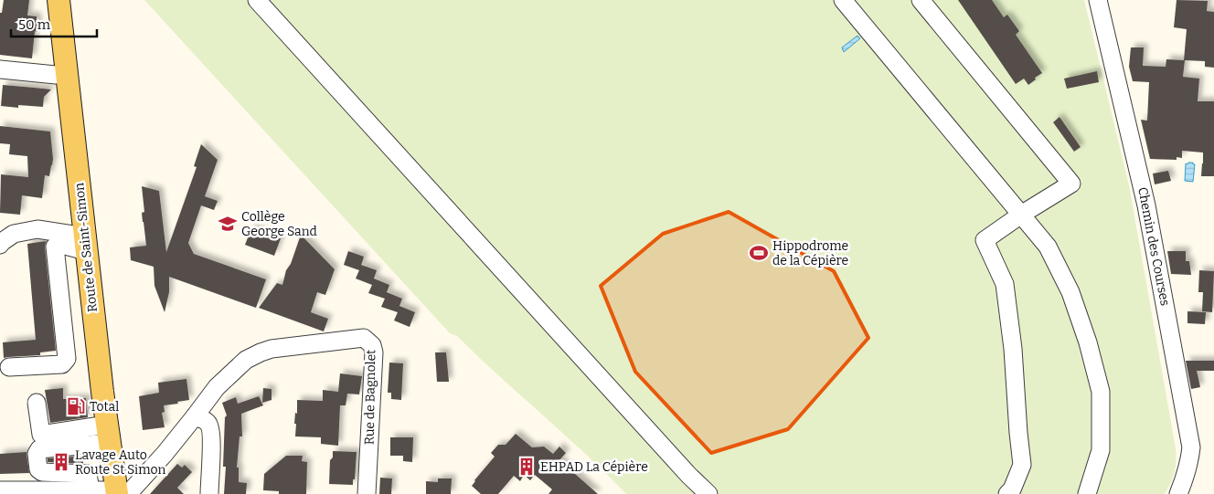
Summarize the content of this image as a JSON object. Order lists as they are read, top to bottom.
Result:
{
  "streets": {
    "main road": ["Route de Saint-Simon"],
    "street": ["Chemin des Courses", "Rue de Bagnolet"]
  },
  "places": {
    "school or university": ["Collège George Sand"],
    "sports": ["Hippodrome de la Cépière"],
    "fuel station": ["Total"],
    "building": ["Lavage Auto Route St Simon", "EHPAD La Cépière"]
  },
  "scale_bar": "50 m"
}
